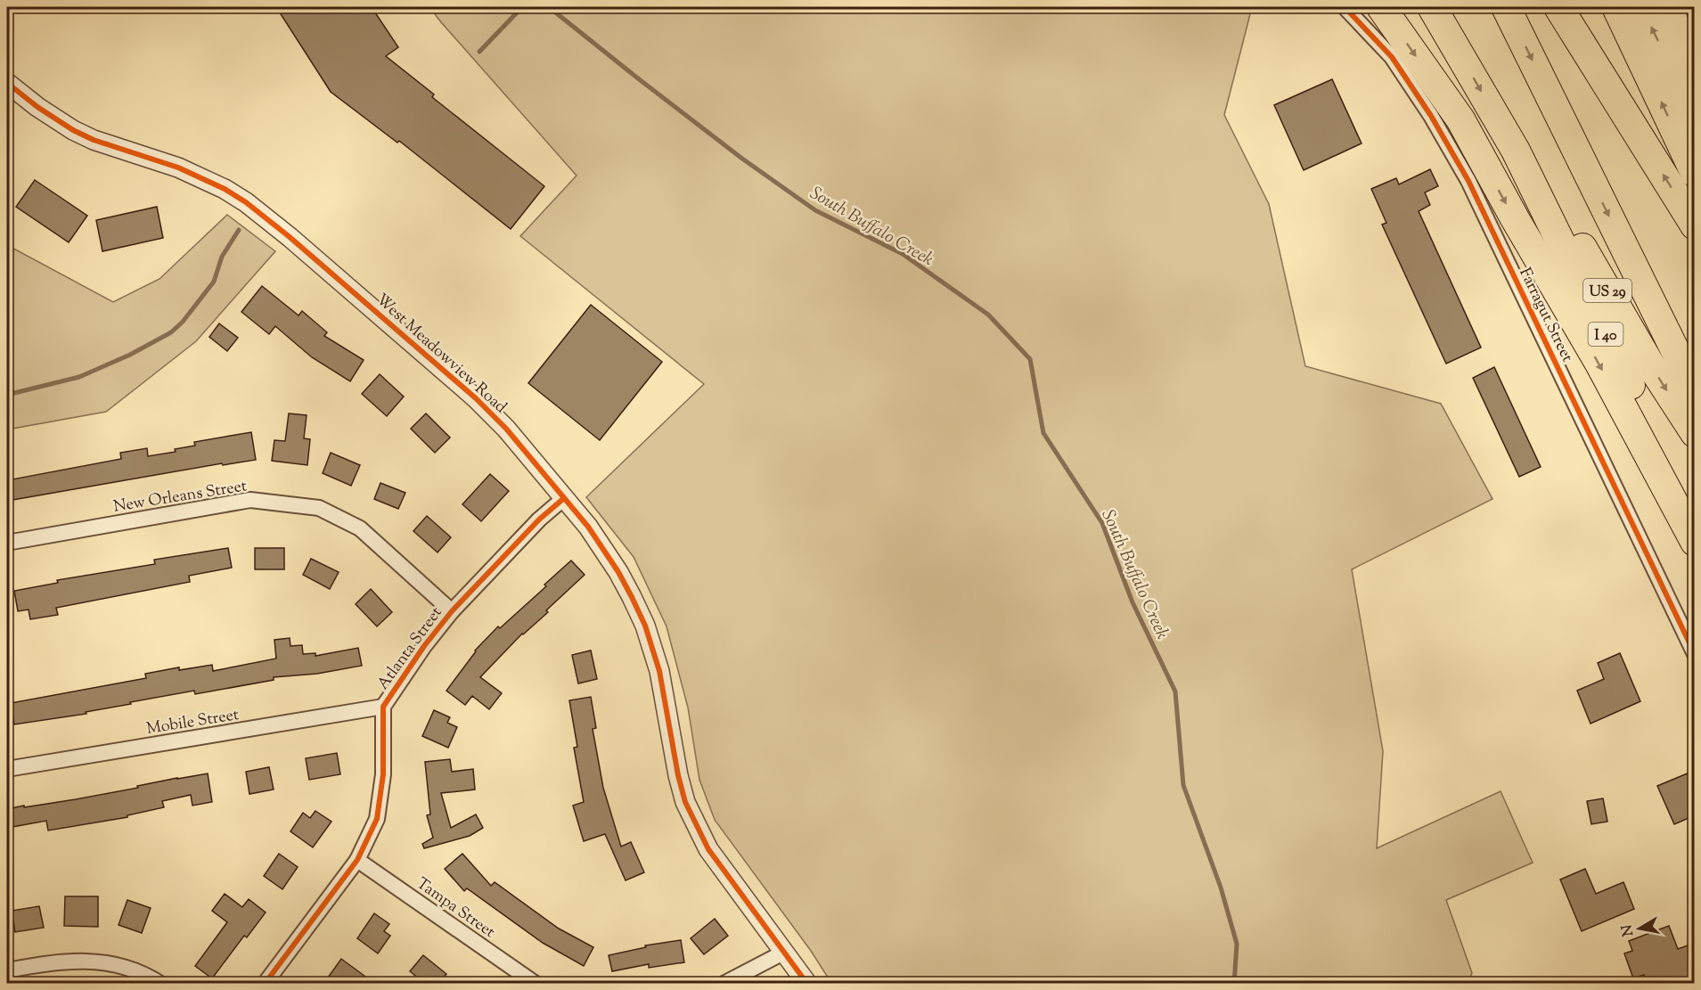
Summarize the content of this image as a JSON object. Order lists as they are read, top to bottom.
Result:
{
  "streets": {
    "highway": ["US 29", "I 40"],
    "street": [
      "Farragut Street",
      "West Meadowview Road",
      "New Orleans Street",
      "Atlanta Street",
      "Mobile Street",
      "Tampa Street"
    ]
  },
  "crossings": [
    ["US 29", "I 40"],
    ["West Meadowview Road", "Atlanta Street"],
    ["New Orleans Street", "Atlanta Street"],
    ["Atlanta Street", "Mobile Street"],
    ["Atlanta Street", "Tampa Street"]
  ],
  "water": ["South Buffalo Creek"],
  "north": "left"
}
